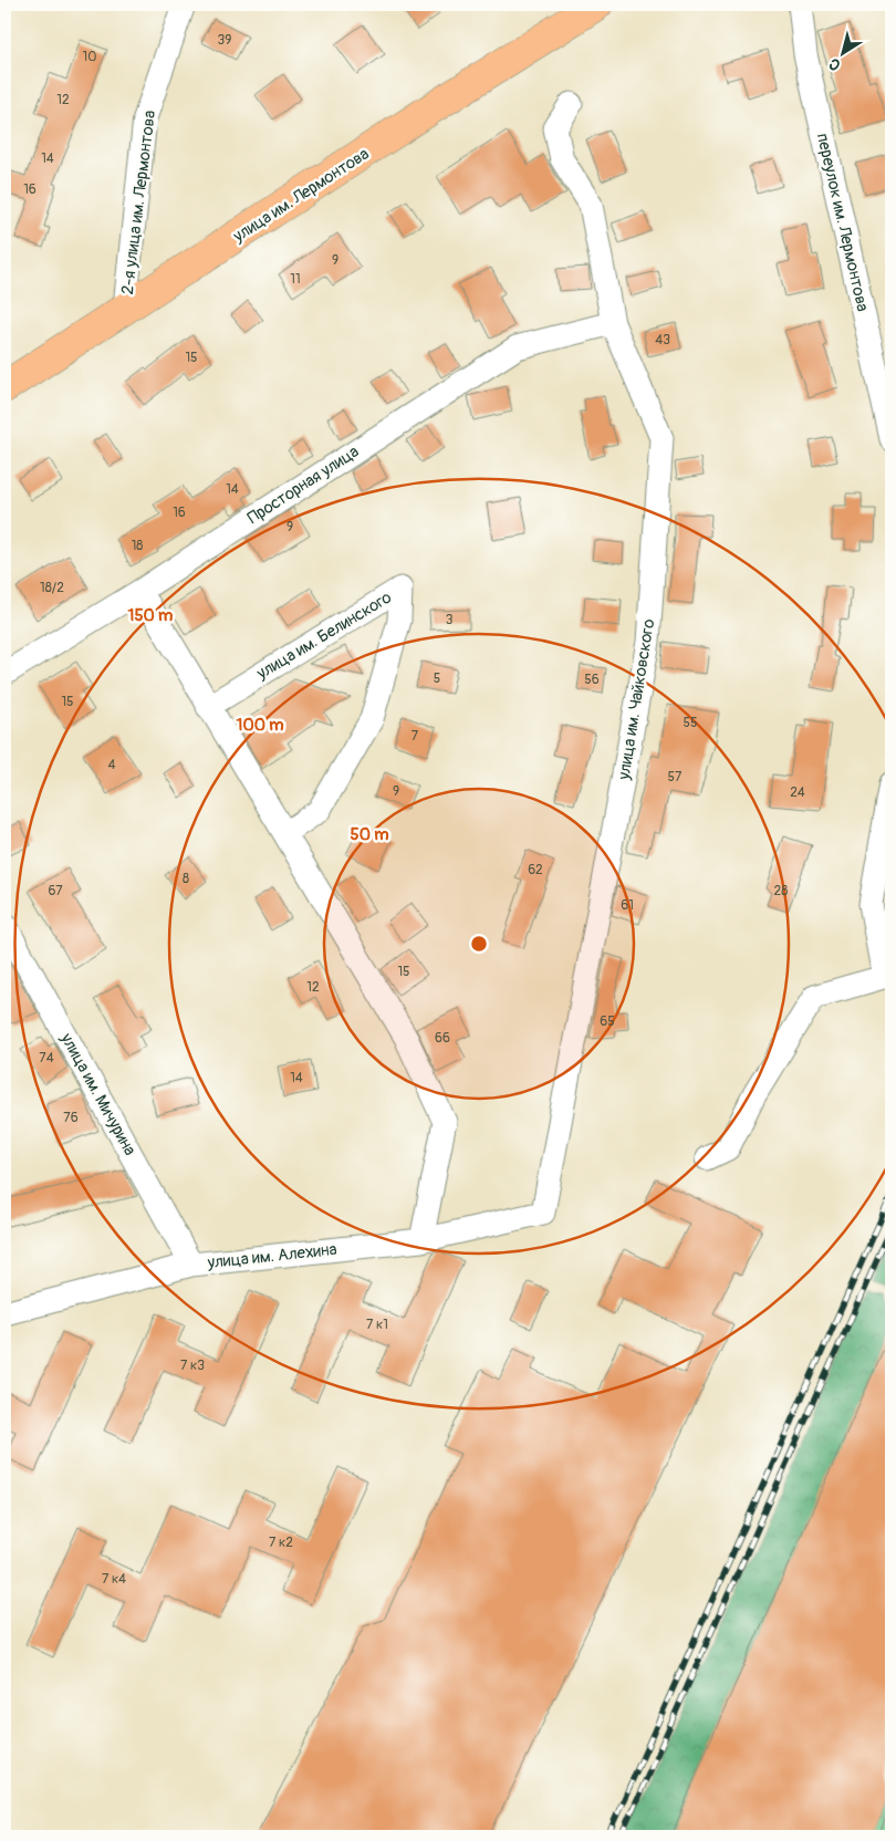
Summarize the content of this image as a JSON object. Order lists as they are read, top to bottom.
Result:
{
  "streets": {
    "highway": ["улица им. Лермонтова"],
    "street": [
      "2-я улица им. Лермонтова",
      "переулок им. Лермонтова",
      "Просторная улица",
      "улица им. Белинского",
      "улица им. Чайковского",
      "улица им. Мичурина",
      "улица им. Алехина"
    ]
  },
  "crossings": [
    ["улица им. Лермонтова", "2-я улица им. Лермонтова"],
    ["Просторная улица", "улица им. Чайковского"],
    ["улица им. Чайковского", "улица им. Алехина"],
    ["улица им. Мичурина", "улица им. Алехина"]
  ],
  "house_numbers": [
    "39",
    "10",
    "12",
    "14",
    "16",
    "9",
    "11",
    "43",
    "15",
    "14",
    "16",
    "9",
    "18",
    "18/2",
    "3",
    "5",
    "56",
    "15",
    "55",
    "7",
    "4",
    "57",
    "9",
    "24",
    "62",
    "8",
    "67",
    "28",
    "61",
    "15",
    "12",
    "65",
    "66",
    "74",
    "14",
    "76",
    "7 к1",
    "7 к3",
    "7 к2",
    "7 к4"
  ],
  "north": "bottom left",
  "rings": ["150 m", "100 m", "50 m"]
}
